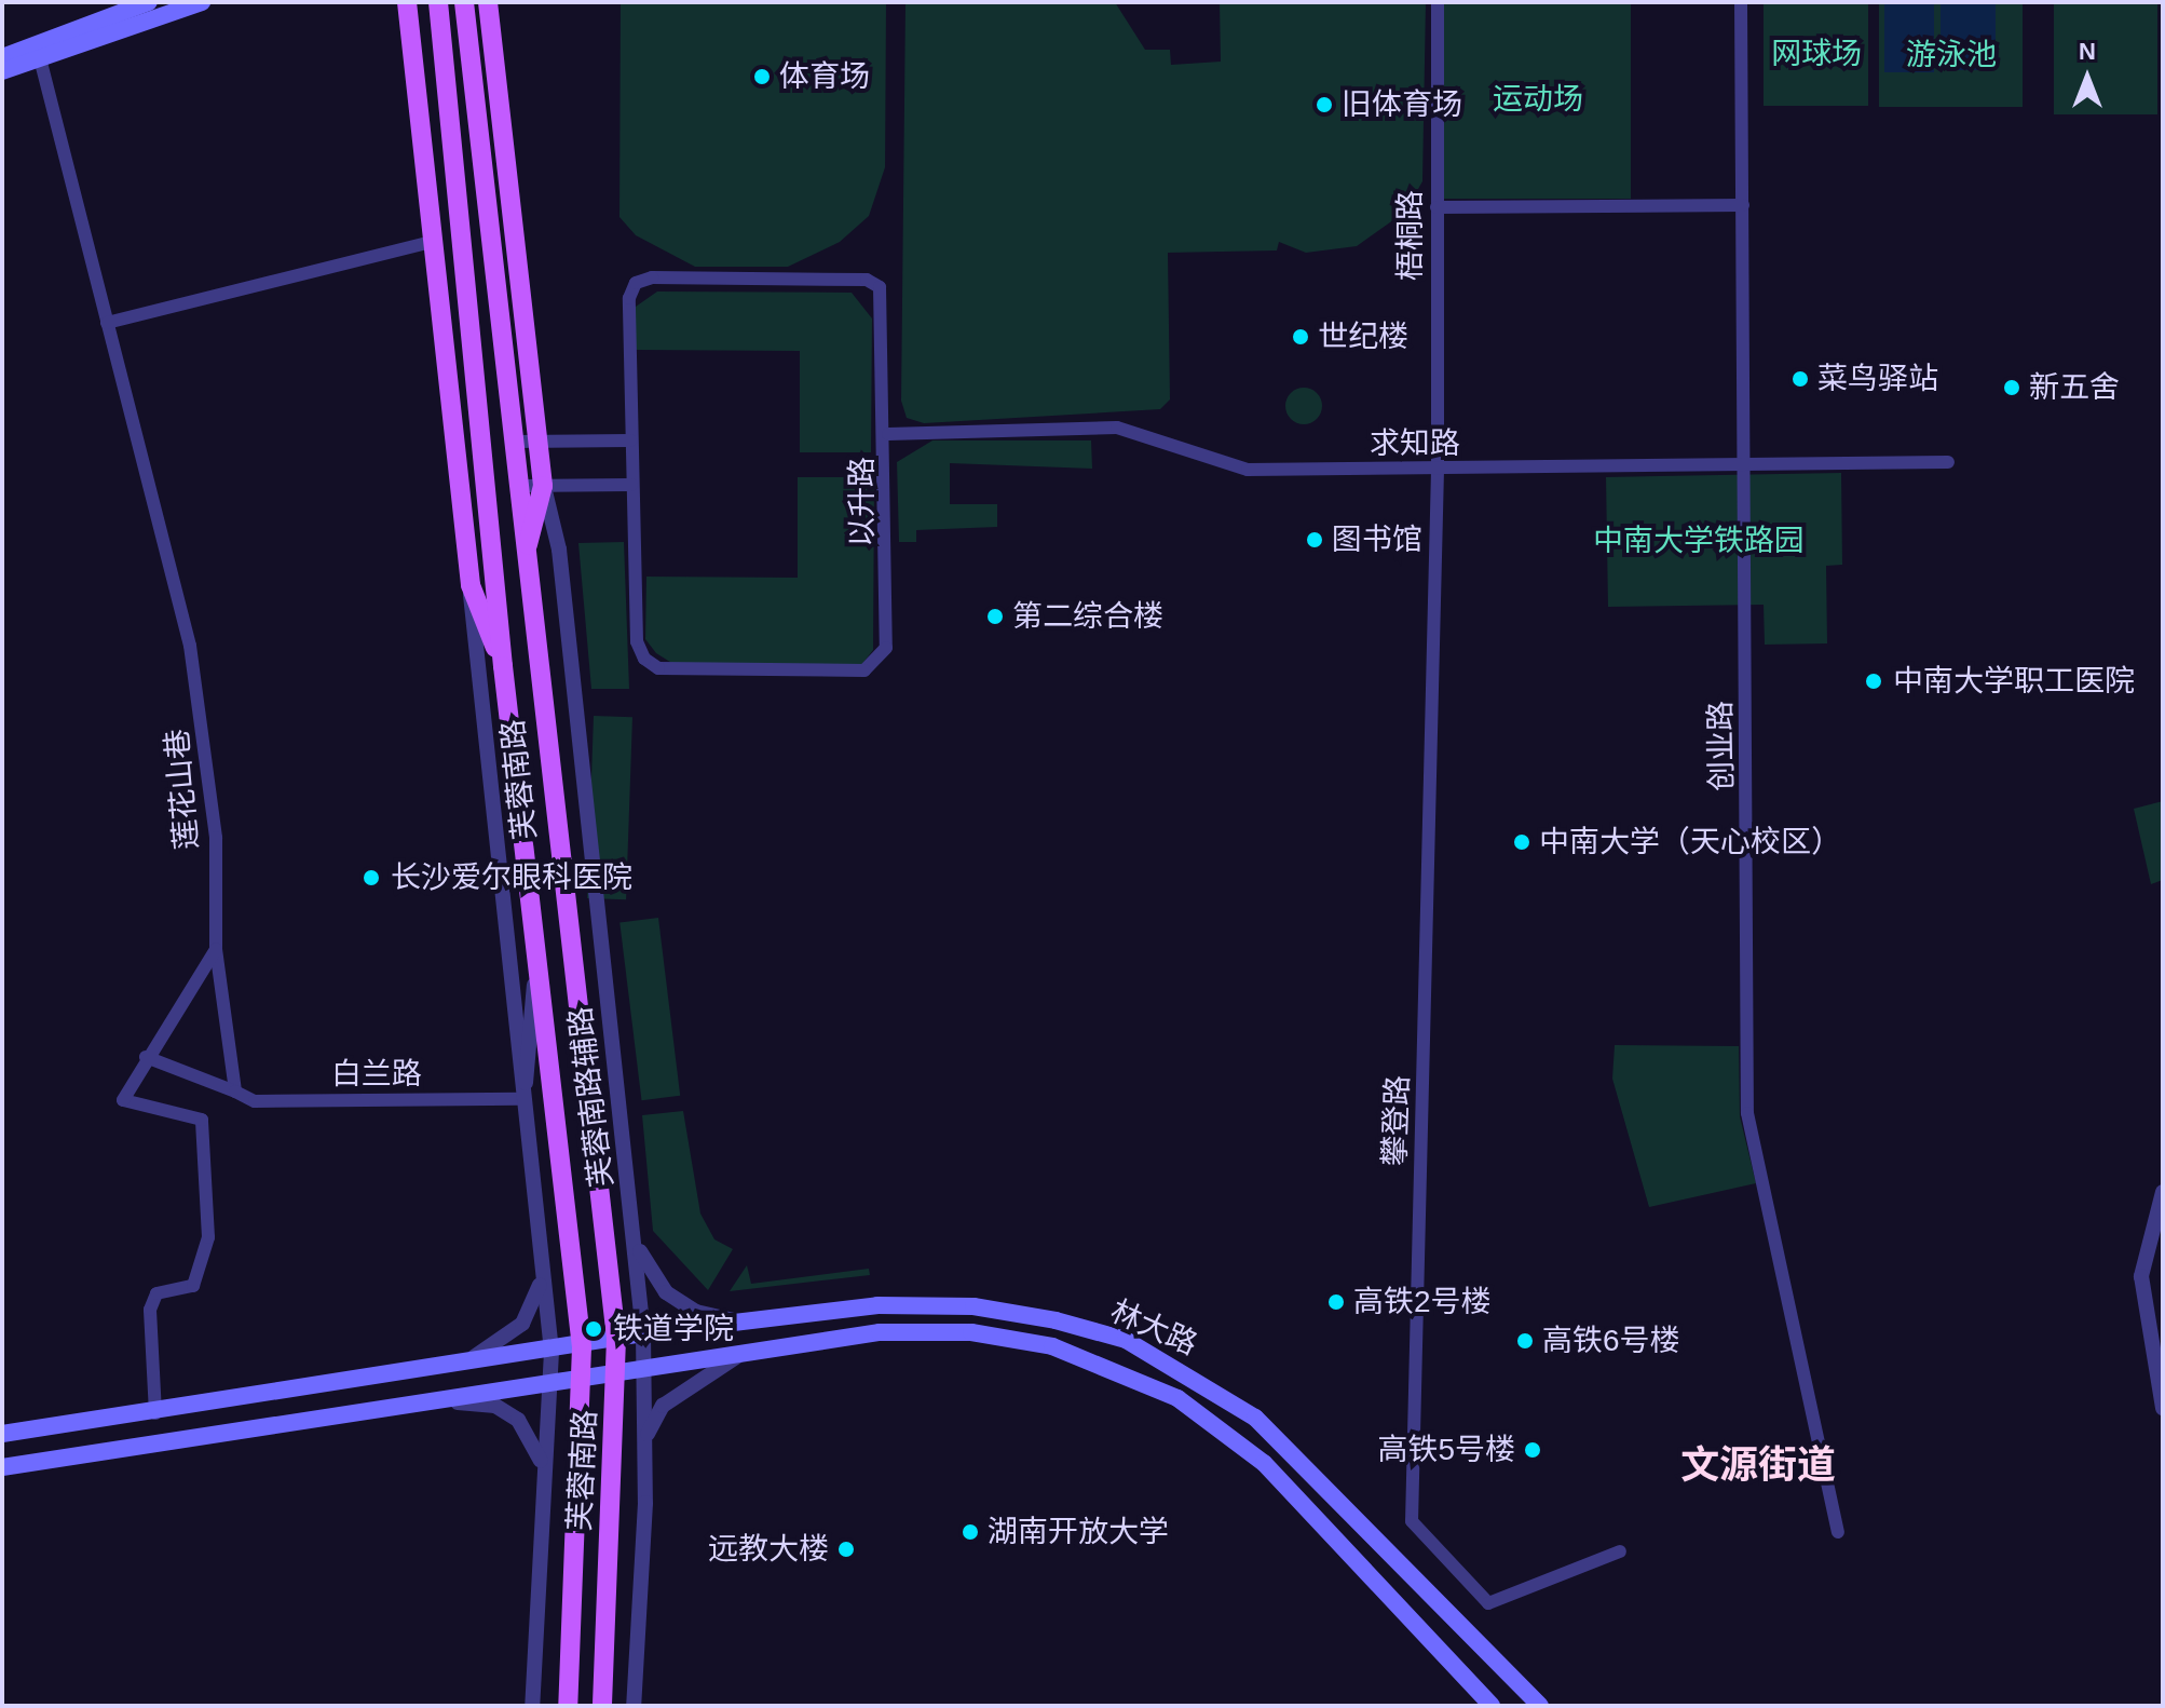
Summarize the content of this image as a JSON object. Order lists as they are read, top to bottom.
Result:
{
  "streets": {
    "main road": ["芙蓉南路", "林大路"],
    "street": [
      "梧桐路",
      "求知路",
      "以升路",
      "创业路",
      "莲花山巷",
      "白兰路",
      "芙蓉南路辅路",
      "攀登路"
    ]
  },
  "crossings": [
    ["梧桐路", "求知路"],
    ["梧桐路", "攀登路"],
    ["求知路", "以升路"],
    ["求知路", "创业路"],
    ["求知路", "攀登路"],
    ["芙蓉南路", "林大路"],
    ["莲花山巷", "白兰路"],
    ["芙蓉南路辅路", "林大路"]
  ],
  "districts": ["文源街道"],
  "parks": [
    "网球场",
    "游泳池",
    "运动场",
    "中南大学铁路园"
  ],
  "places": [
    "体育场",
    "旧体育场",
    "世纪楼",
    "菜鸟驿站",
    "新五舍",
    "图书馆",
    "第二综合楼",
    "中南大学职工医院",
    "中南大学（天心校区）",
    "长沙爱尔眼科医院",
    "高铁2号楼",
    "铁道学院",
    "高铁6号楼",
    "高铁5号楼",
    "湖南开放大学",
    "远教大楼"
  ],
  "north": "top"
}
